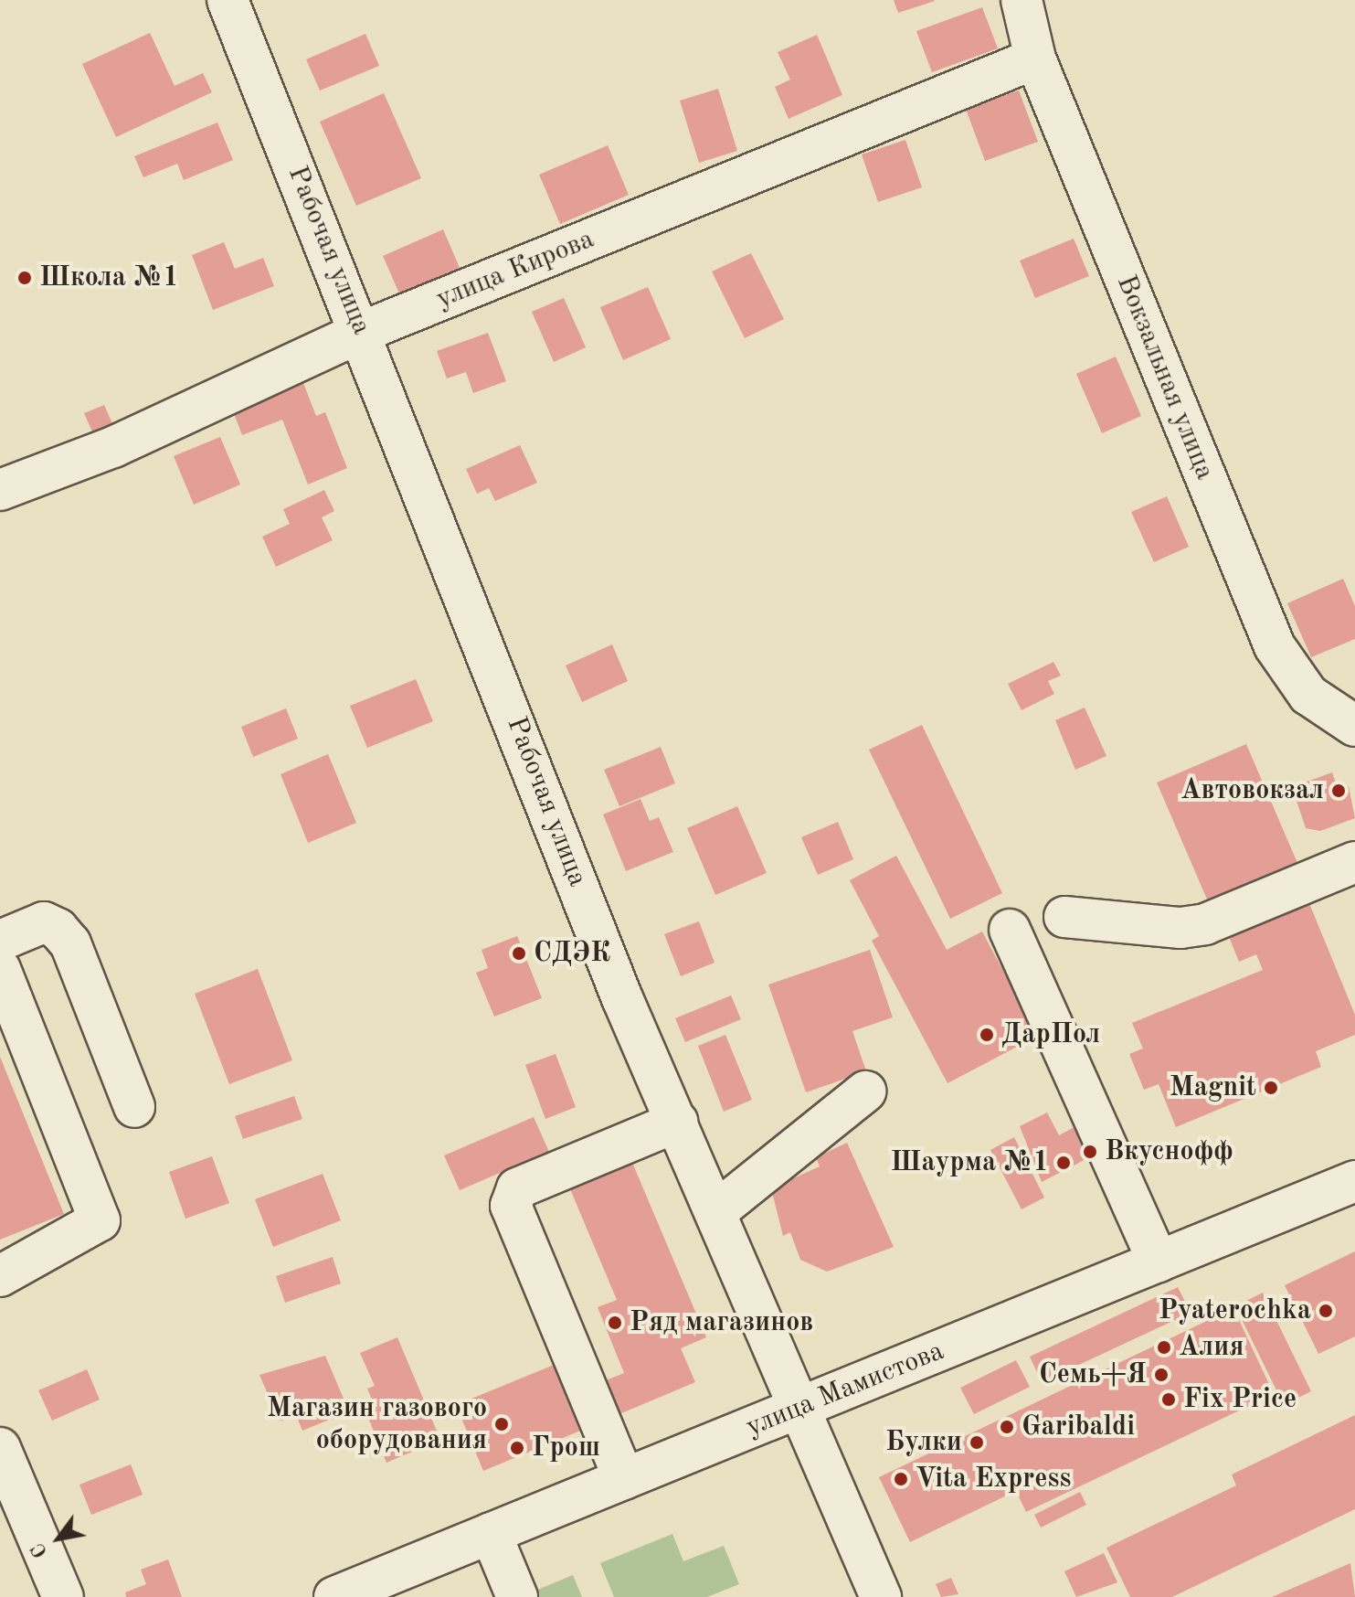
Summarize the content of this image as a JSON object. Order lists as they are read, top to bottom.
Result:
{
  "streets": {
    "street": [
      "Рабочая улица",
      "улица Кирова",
      "Вокзальная улица",
      "улица Мамистова"
    ]
  },
  "crossings": [
    ["Рабочая улица", "улица Кирова"],
    ["Рабочая улица", "улица Мамистова"],
    ["улица Кирова", "Вокзальная улица"]
  ],
  "places": [
    "Школа №1",
    "Автовокзал",
    "СДЭК",
    "ДарПол",
    "Magnit",
    "Вкуснофф",
    "Шаурма №1",
    "Pyaterochka",
    "Ряд магазинов",
    "Алия",
    "Семь+Я",
    "Fix Price",
    "Магазин газового оборудования",
    "Garibaldi",
    "Булки",
    "Грош",
    "Vita Express"
  ],
  "north": "bottom left"
}
